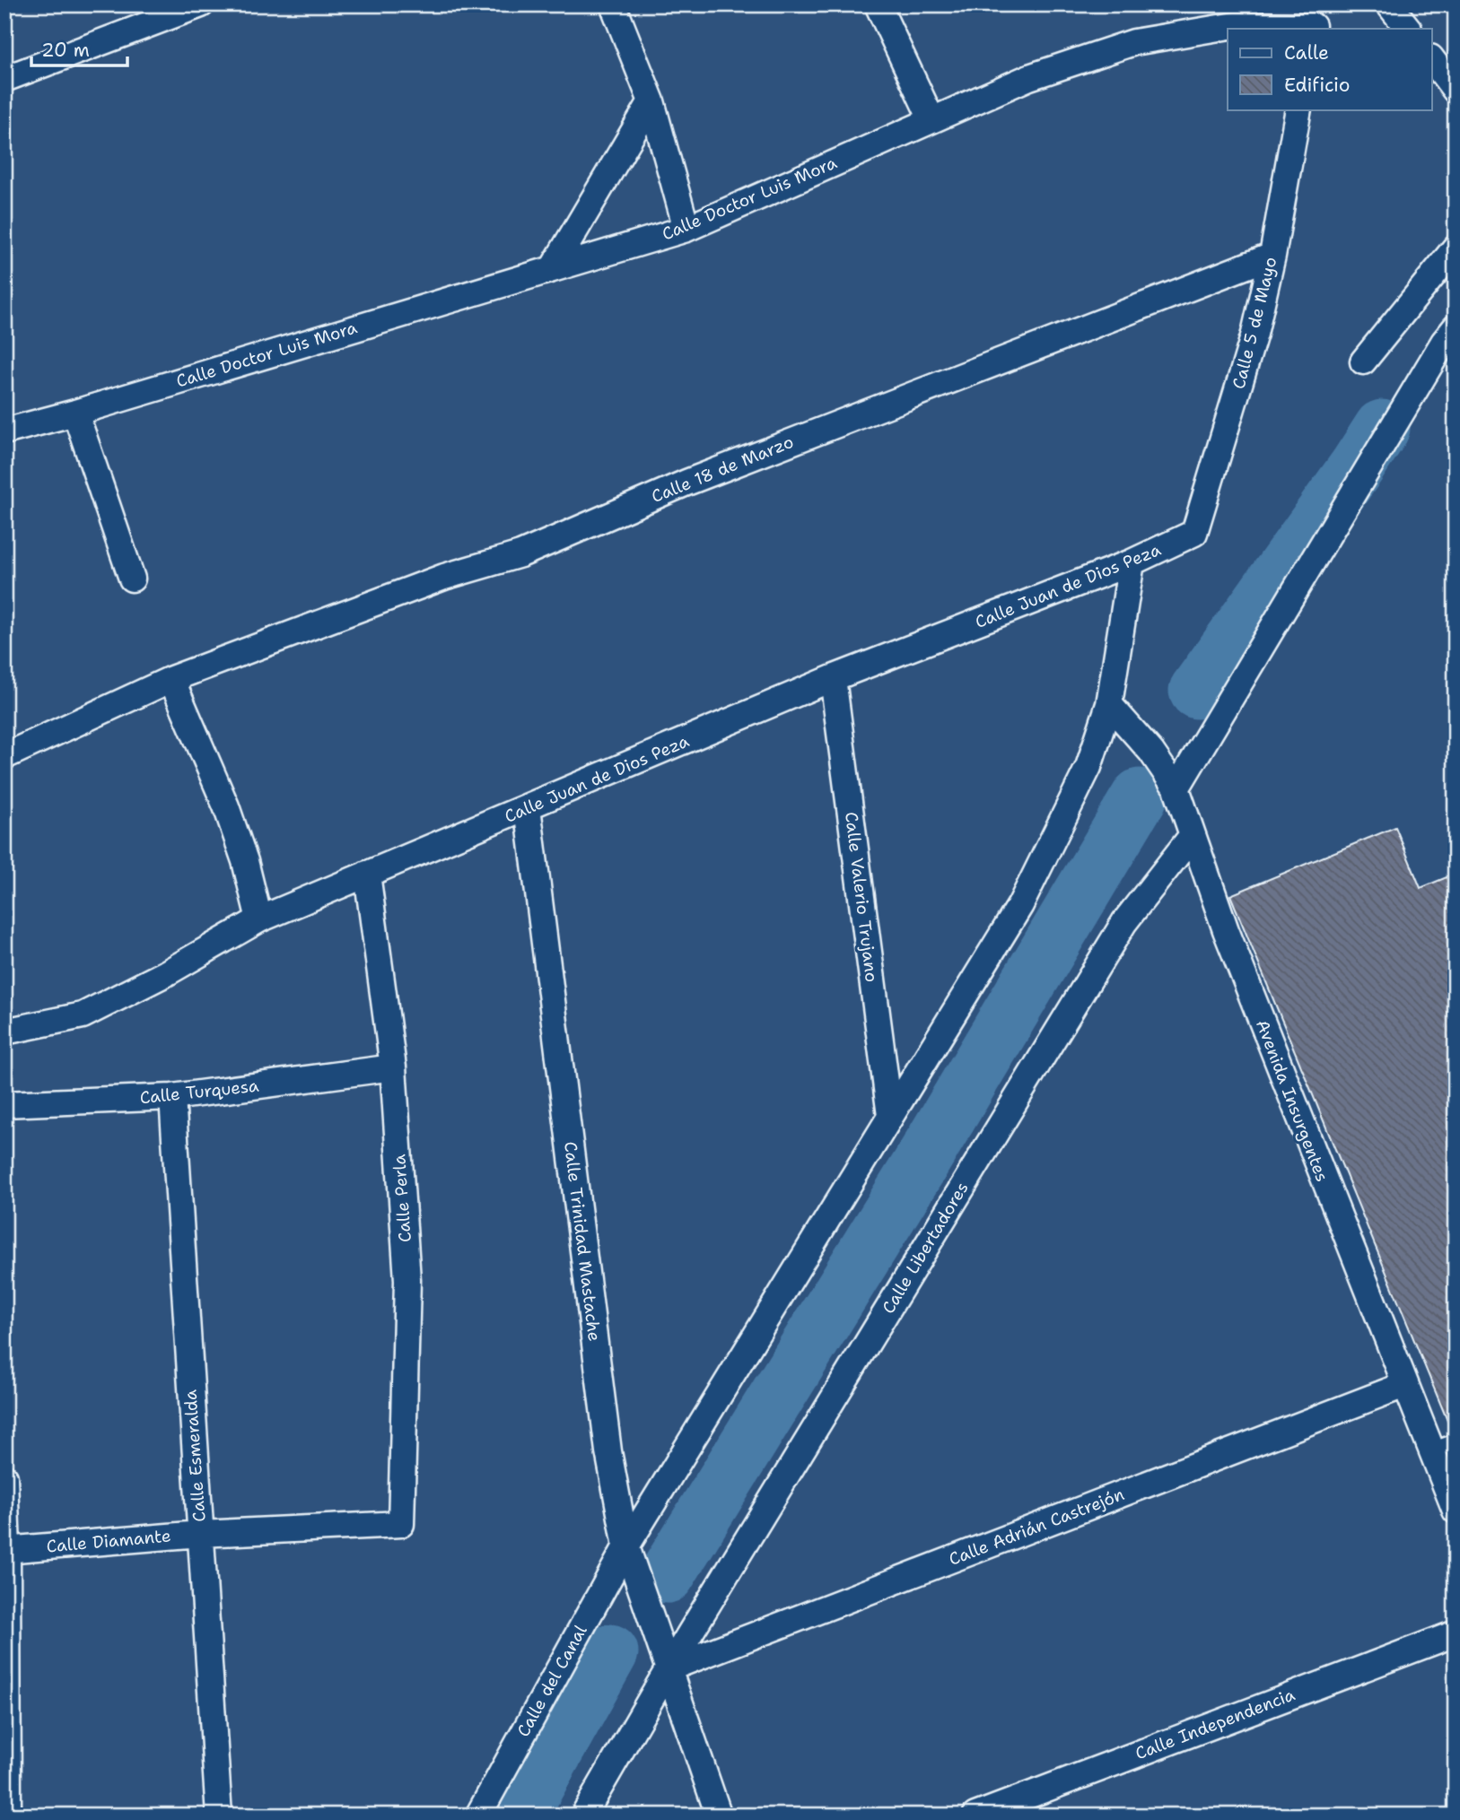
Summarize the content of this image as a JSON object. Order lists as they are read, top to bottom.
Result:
{
  "streets": {
    "street": [
      "Calle Doctor Luis Mora",
      "Calle 5 de Mayo",
      "Calle 18 de Marzo",
      "Calle Juan de Dios Peza",
      "Calle Valerio Trujano",
      "Calle Turquesa",
      "Avenida Insurgentes",
      "Calle Perla",
      "Calle Trinidad Mastache",
      "Calle Libertadores",
      "Calle Esmeralda",
      "Calle Adrián Castrejón",
      "Calle Diamante",
      "Calle del Canal",
      "Calle Independencia"
    ]
  },
  "crossings": [
    ["Calle 5 de Mayo", "Calle 18 de Marzo"],
    ["Calle 5 de Mayo", "Calle Juan de Dios Peza"],
    ["Calle Juan de Dios Peza", "Calle Valerio Trujano"],
    ["Calle Juan de Dios Peza", "Calle Perla"],
    ["Calle Juan de Dios Peza", "Calle Trinidad Mastache"],
    ["Calle Turquesa", "Calle Perla"],
    ["Calle Turquesa", "Calle Esmeralda"],
    ["Avenida Insurgentes", "Calle Libertadores"],
    ["Avenida Insurgentes", "Calle Adrián Castrejón"],
    ["Calle Perla", "Calle Diamante"],
    ["Calle Trinidad Mastache", "Calle Libertadores"],
    ["Calle Trinidad Mastache", "Calle Adrián Castrejón"],
    ["Calle Trinidad Mastache", "Calle del Canal"],
    ["Calle Libertadores", "Calle Adrián Castrejón"],
    ["Calle Esmeralda", "Calle Diamante"]
  ],
  "legend": ["Calle", "Edificio"],
  "scale_bar": "20 m"
}
